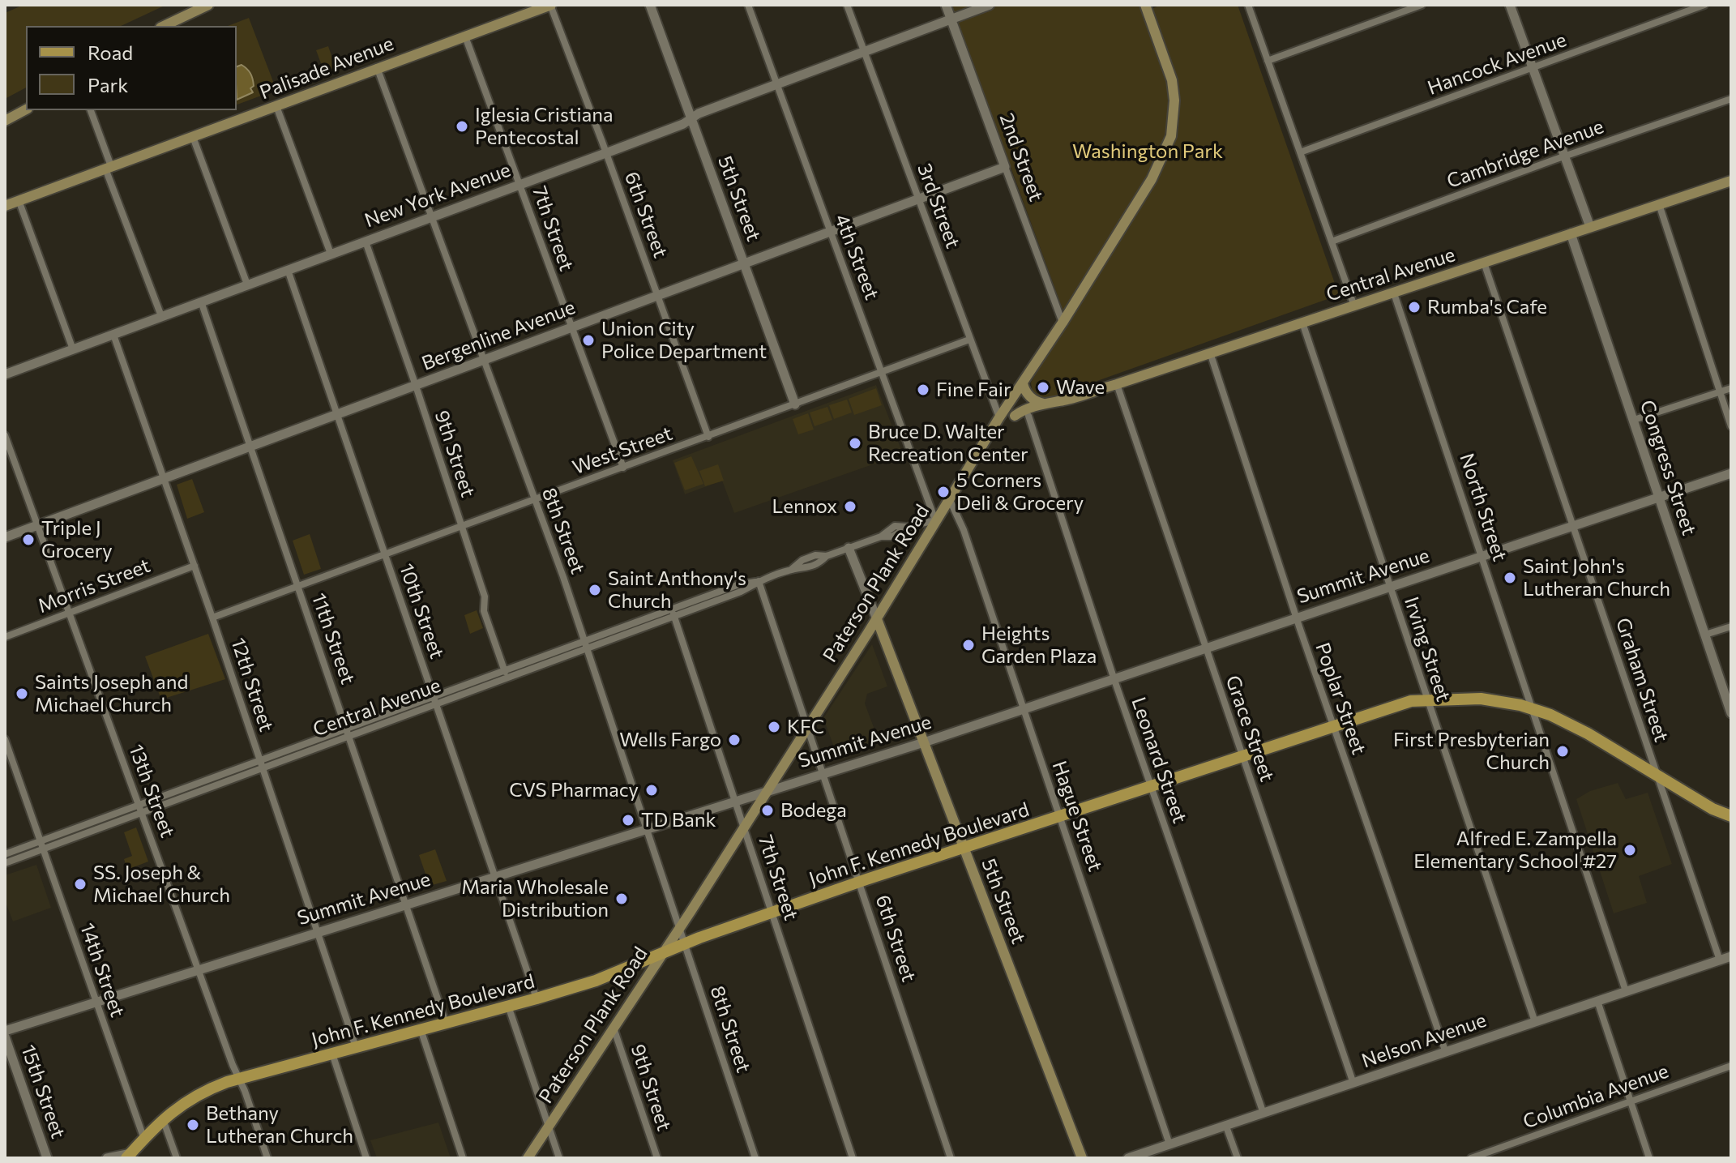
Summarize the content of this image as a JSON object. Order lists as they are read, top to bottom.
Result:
{
  "streets": {
    "main road": [
      "Palisade Avenue",
      "5th Street",
      "Central Avenue",
      "Paterson Plank Road",
      "John F. Kennedy Boulevard"
    ],
    "street": [
      "Hancock Avenue",
      "Cambridge Avenue",
      "2nd Street",
      "New York Avenue",
      "3rd Street",
      "6th Street",
      "7th Street",
      "4th Street",
      "Bergenline Avenue",
      "West Street",
      "9th Street",
      "Congress Street",
      "North Street",
      "8th Street",
      "Summit Avenue",
      "Morris Street",
      "10th Street",
      "11th Street",
      "Irving Street",
      "Graham Street",
      "12th Street",
      "Poplar Street",
      "Grace Street",
      "Leonard Street",
      "13th Street",
      "Hague Street",
      "14th Street",
      "Nelson Avenue",
      "15th Street",
      "Columbia Avenue"
    ]
  },
  "crossings": [
    ["Palisade Avenue", "6th Street"],
    ["Palisade Avenue", "7th Street"],
    ["Palisade Avenue", "8th Street"],
    ["2nd Street", "New York Avenue"],
    ["2nd Street", "Bergenline Avenue"],
    ["2nd Street", "Paterson Plank Road"],
    ["New York Avenue", "5th Street"],
    ["New York Avenue", "3rd Street"],
    ["New York Avenue", "6th Street"],
    ["New York Avenue", "7th Street"],
    ["New York Avenue", "4th Street"],
    ["New York Avenue", "9th Street"],
    ["New York Avenue", "8th Street"],
    ["New York Avenue", "10th Street"],
    ["New York Avenue", "11th Street"],
    ["New York Avenue", "12th Street"],
    ["5th Street", "Central Avenue"],
    ["5th Street", "Bergenline Avenue"],
    ["5th Street", "West Street"],
    ["5th Street", "Summit Avenue"],
    ["5th Street", "Paterson Plank Road"],
    ["5th Street", "John F. Kennedy Boulevard"],
    ["3rd Street", "Central Avenue"],
    ["3rd Street", "Bergenline Avenue"],
    ["3rd Street", "West Street"],
    ["3rd Street", "Paterson Plank Road"],
    ["6th Street", "Central Avenue"],
    ["6th Street", "Bergenline Avenue"],
    ["6th Street", "West Street"],
    ["6th Street", "Summit Avenue"],
    ["6th Street", "Paterson Plank Road"],
    ["6th Street", "John F. Kennedy Boulevard"],
    ["7th Street", "Central Avenue"],
    ["7th Street", "Bergenline Avenue"],
    ["7th Street", "West Street"],
    ["7th Street", "Summit Avenue"],
    ["7th Street", "Paterson Plank Road"],
    ["7th Street", "John F. Kennedy Boulevard"],
    ["4th Street", "Central Avenue"],
    ["4th Street", "Bergenline Avenue"],
    ["4th Street", "West Street"],
    ["4th Street", "Paterson Plank Road"],
    ["Central Avenue", "9th Street"],
    ["Central Avenue", "Congress Street"],
    ["Central Avenue", "North Street"],
    ["Central Avenue", "8th Street"],
    ["Central Avenue", "Paterson Plank Road"],
    ["Central Avenue", "10th Street"],
    ["Central Avenue", "11th Street"],
    ["Central Avenue", "Irving Street"],
    ["Central Avenue", "Graham Street"],
    ["Central Avenue", "12th Street"],
    ["Central Avenue", "Poplar Street"],
    ["Central Avenue", "Grace Street"],
    ["Central Avenue", "Leonard Street"],
    ["Central Avenue", "13th Street"],
    ["Central Avenue", "14th Street"],
    ["Bergenline Avenue", "9th Street"],
    ["Bergenline Avenue", "8th Street"],
    ["Bergenline Avenue", "10th Street"],
    ["Bergenline Avenue", "11th Street"],
    ["Bergenline Avenue", "12th Street"],
    ["Bergenline Avenue", "13th Street"],
    ["West Street", "9th Street"],
    ["West Street", "8th Street"],
    ["West Street", "10th Street"],
    ["West Street", "11th Street"],
    ["West Street", "12th Street"],
    ["9th Street", "Paterson Plank Road"],
    ["Congress Street", "Summit Avenue"],
    ["North Street", "Summit Avenue"],
    ["North Street", "John F. Kennedy Boulevard"],
    ["North Street", "Nelson Avenue"],
    ["8th Street", "Summit Avenue"],
    ["8th Street", "Paterson Plank Road"],
    ["8th Street", "John F. Kennedy Boulevard"],
    ["Summit Avenue", "Paterson Plank Road"],
    ["Summit Avenue", "10th Street"],
    ["Summit Avenue", "11th Street"],
    ["Summit Avenue", "Irving Street"],
    ["Summit Avenue", "Graham Street"],
    ["Summit Avenue", "12th Street"],
    ["Summit Avenue", "Poplar Street"],
    ["Summit Avenue", "Grace Street"],
    ["Summit Avenue", "Leonard Street"],
    ["Summit Avenue", "13th Street"],
    ["Summit Avenue", "Hague Street"],
    ["Summit Avenue", "14th Street"],
    ["Paterson Plank Road", "Hague Street"],
    ["Paterson Plank Road", "John F. Kennedy Boulevard"],
    ["Morris Street", "12th Street"],
    ["Morris Street", "13th Street"],
    ["10th Street", "John F. Kennedy Boulevard"],
    ["11th Street", "John F. Kennedy Boulevard"],
    ["Irving Street", "John F. Kennedy Boulevard"],
    ["Irving Street", "Nelson Avenue"],
    ["Graham Street", "John F. Kennedy Boulevard"],
    ["Graham Street", "Nelson Avenue"],
    ["12th Street", "John F. Kennedy Boulevard"],
    ["Poplar Street", "John F. Kennedy Boulevard"],
    ["Poplar Street", "Nelson Avenue"],
    ["Grace Street", "John F. Kennedy Boulevard"],
    ["Grace Street", "Nelson Avenue"],
    ["Leonard Street", "John F. Kennedy Boulevard"],
    ["Leonard Street", "Nelson Avenue"],
    ["13th Street", "John F. Kennedy Boulevard"],
    ["Hague Street", "John F. Kennedy Boulevard"],
    ["Hague Street", "Nelson Avenue"],
    ["John F. Kennedy Boulevard", "14th Street"]
  ],
  "parks": ["Washington Park"],
  "places": [
    "Iglesia Cristiana Pentecostal",
    "Rumba's Cafe",
    "Union City Police Department",
    "Wave",
    "Fine Fair",
    "Bruce D. Walter Recreation Center",
    "5 Corners Deli & Grocery",
    "Lennox",
    "Triple J Grocery",
    "Saint John's Lutheran Church",
    "Saint Anthony's Church",
    "Heights Garden Plaza",
    "Saints Joseph and Michael Church",
    "KFC",
    "Wells Fargo",
    "First Presbyterian Church",
    "CVS Pharmacy",
    "Bodega",
    "TD Bank",
    "Alfred E. Zampella Elementary School #27",
    "SS. Joseph & Michael Church",
    "Maria Wholesale Distribution",
    "Bethany Lutheran Church"
  ],
  "legend": ["Road", "Park"]
}
